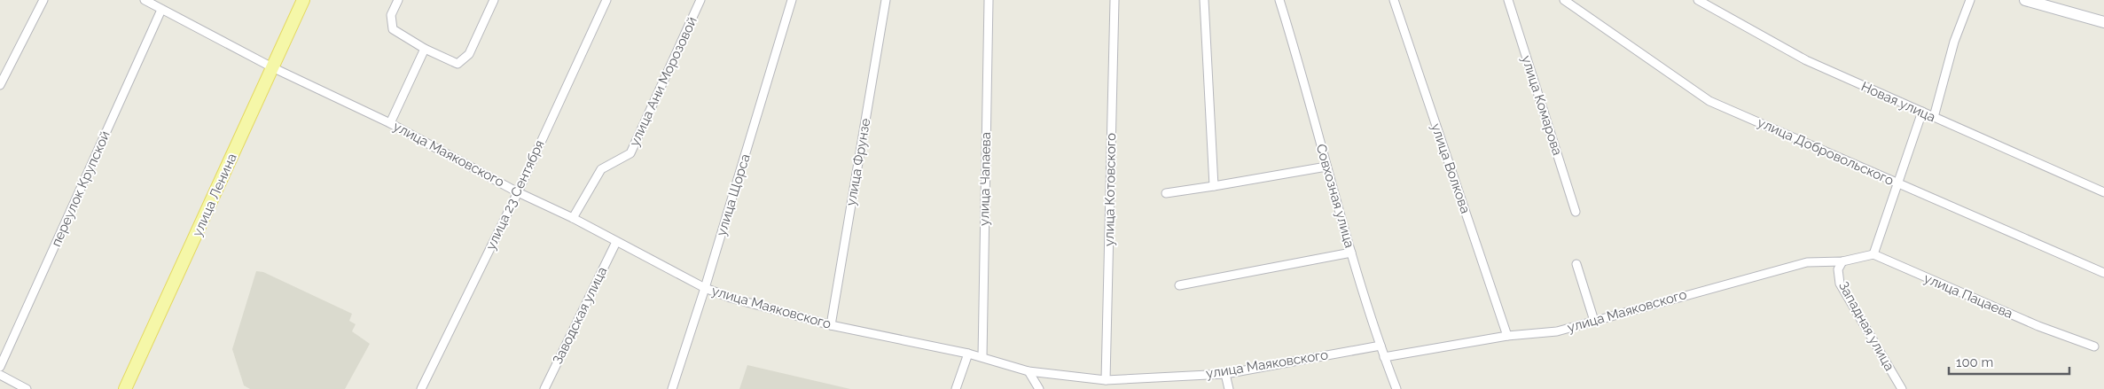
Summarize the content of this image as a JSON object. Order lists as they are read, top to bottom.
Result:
{
  "streets": {
    "main road": ["улица Ленина"],
    "street": [
      "улица Ани Морозовой",
      "Новая улица",
      "улица Комарова",
      "улица Добровольского",
      "улица Маяковского",
      "улица Фрунзе",
      "улица Волкова",
      "улица Чапаева",
      "переулок Крупской",
      "улица Котовского",
      "улица 23 Сентября",
      "улица Щорса",
      "Совхозная улица",
      "улица Пацаева",
      "Заводская улица",
      "Западная улица"
    ]
  },
  "crossings": [
    ["улица Ани Морозовой", "улица Маяковского"],
    ["улица Маяковского", "улица Фрунзе"],
    ["улица Маяковского", "улица Волкова"],
    ["улица Маяковского", "улица Чапаева"],
    ["улица Маяковского", "переулок Крупской"],
    ["улица Маяковского", "улица Котовского"],
    ["улица Маяковского", "улица Ленина"],
    ["улица Маяковского", "улица 23 Сентября"],
    ["улица Маяковского", "улица Щорса"],
    ["улица Маяковского", "Совхозная улица"],
    ["улица Маяковского", "Заводская улица"],
    ["улица Маяковского", "Западная улица"]
  ],
  "scale_bar": "100 m"
}
